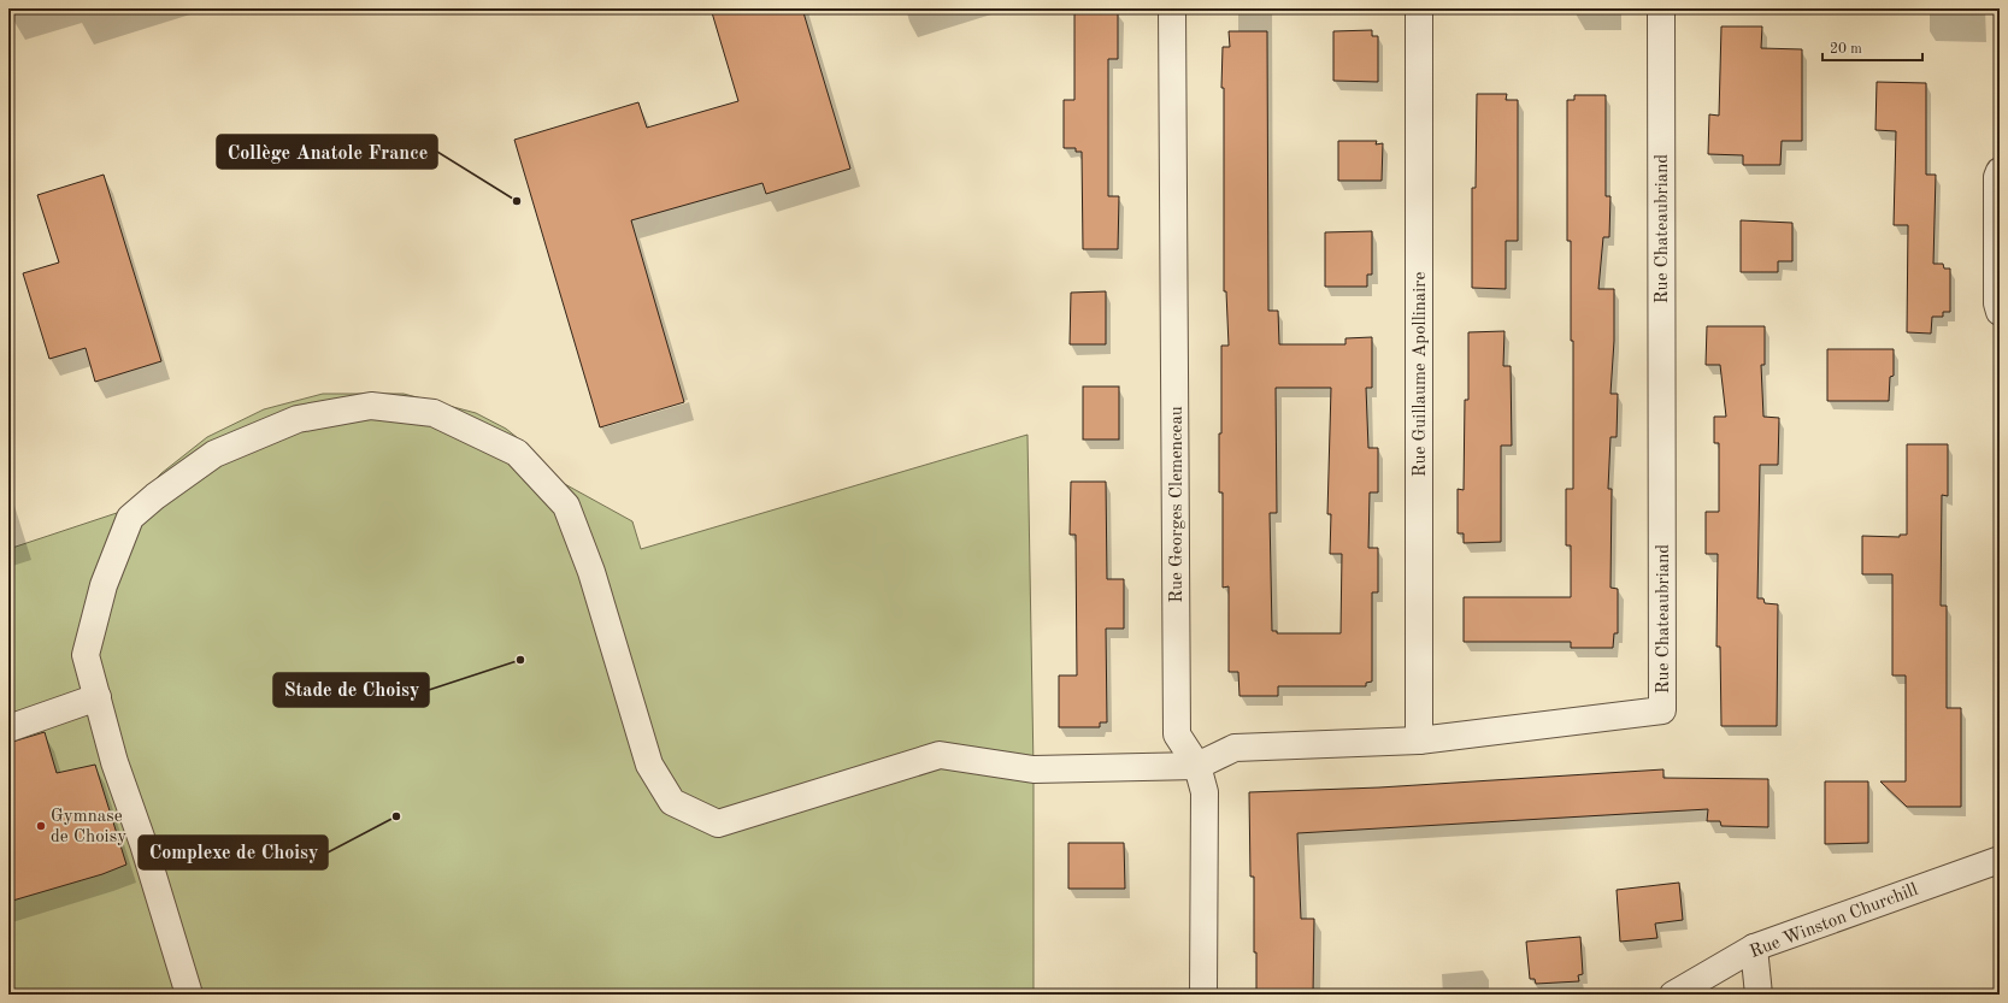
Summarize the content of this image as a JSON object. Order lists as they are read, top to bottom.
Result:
{
  "streets": {
    "street": [
      "Rue Chateaubriand",
      "Rue Guillaume Apollinaire",
      "Rue Georges Clemenceau",
      "Rue Winston Churchill"
    ]
  },
  "crossings": [
    ["Rue Chateaubriand", "Rue Guillaume Apollinaire"],
    ["Rue Chateaubriand", "Rue Georges Clemenceau"]
  ],
  "places": [
    "Collège Anatole France",
    "Stade de Choisy",
    "Complexe de Choisy",
    "Gymnase de Choisy"
  ],
  "scale_bar": "20 m"
}
